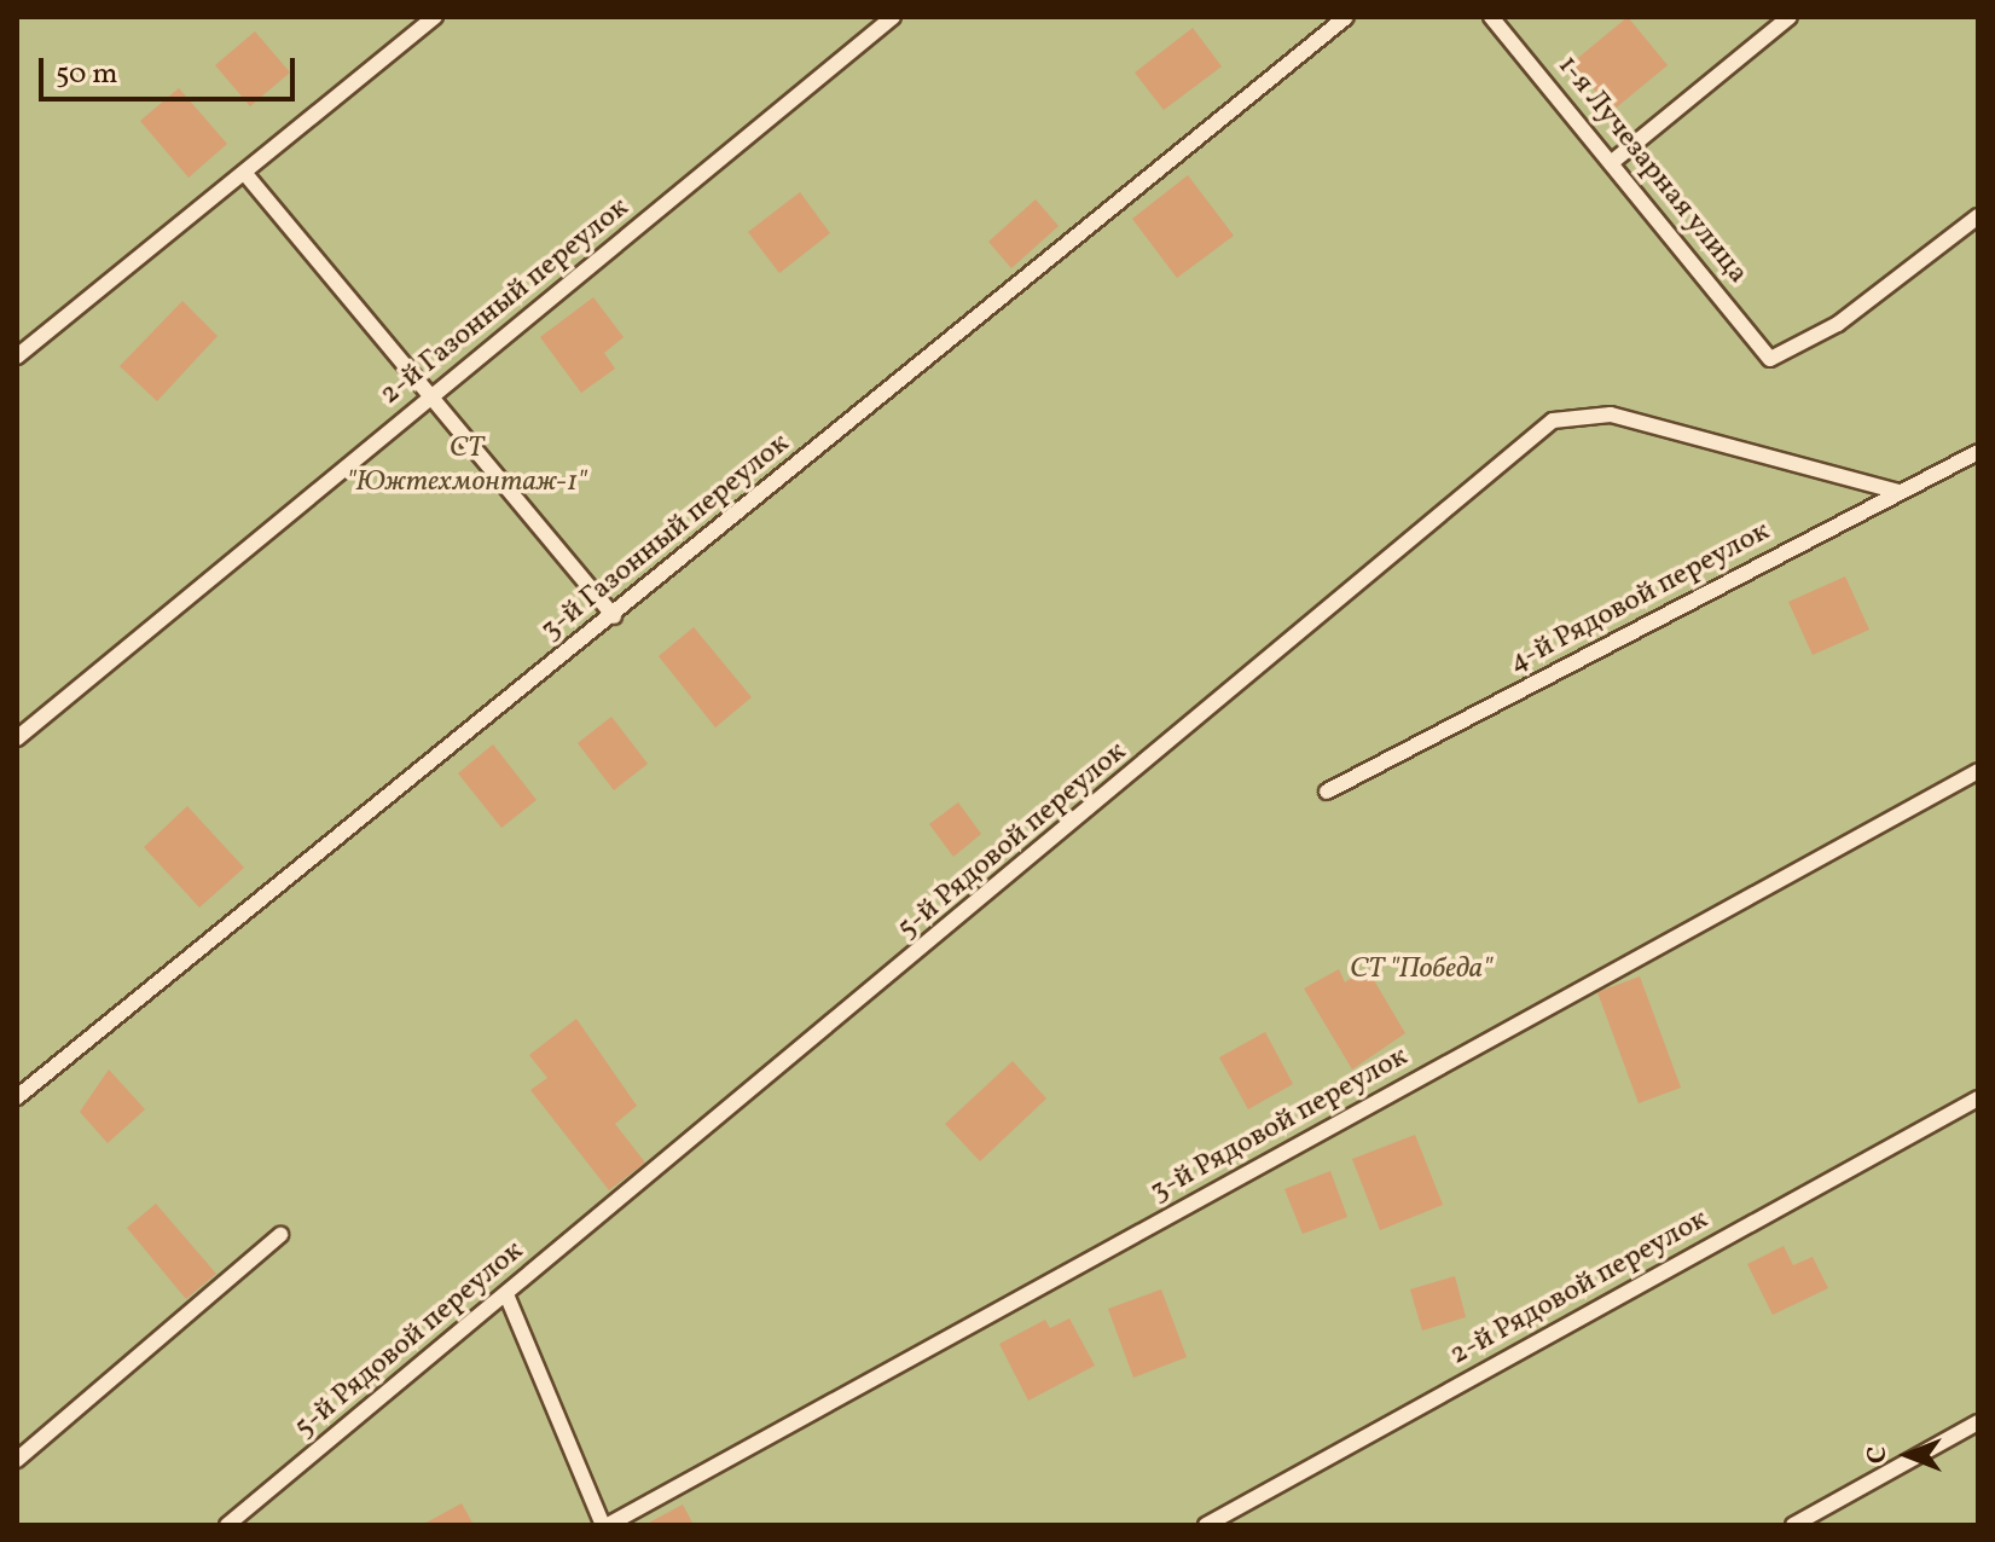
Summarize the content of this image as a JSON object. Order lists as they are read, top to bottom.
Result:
{
  "streets": {
    "lane": [
      "1-я Лучезарная улица",
      "2-й Газонный переулок",
      "3-й Газонный переулок",
      "4-й Рядовой переулок",
      "5-й Рядовой переулок",
      "3-й Рядовой переулок",
      "2-й Рядовой переулок"
    ]
  },
  "crossings": [
    ["4-й Рядовой переулок", "5-й Рядовой переулок"]
  ],
  "parks": ["СТ \"Южтехмонтаж-1\"", "СТ \"Победа\""],
  "scale_bar": "50 m",
  "north": "left"
}
